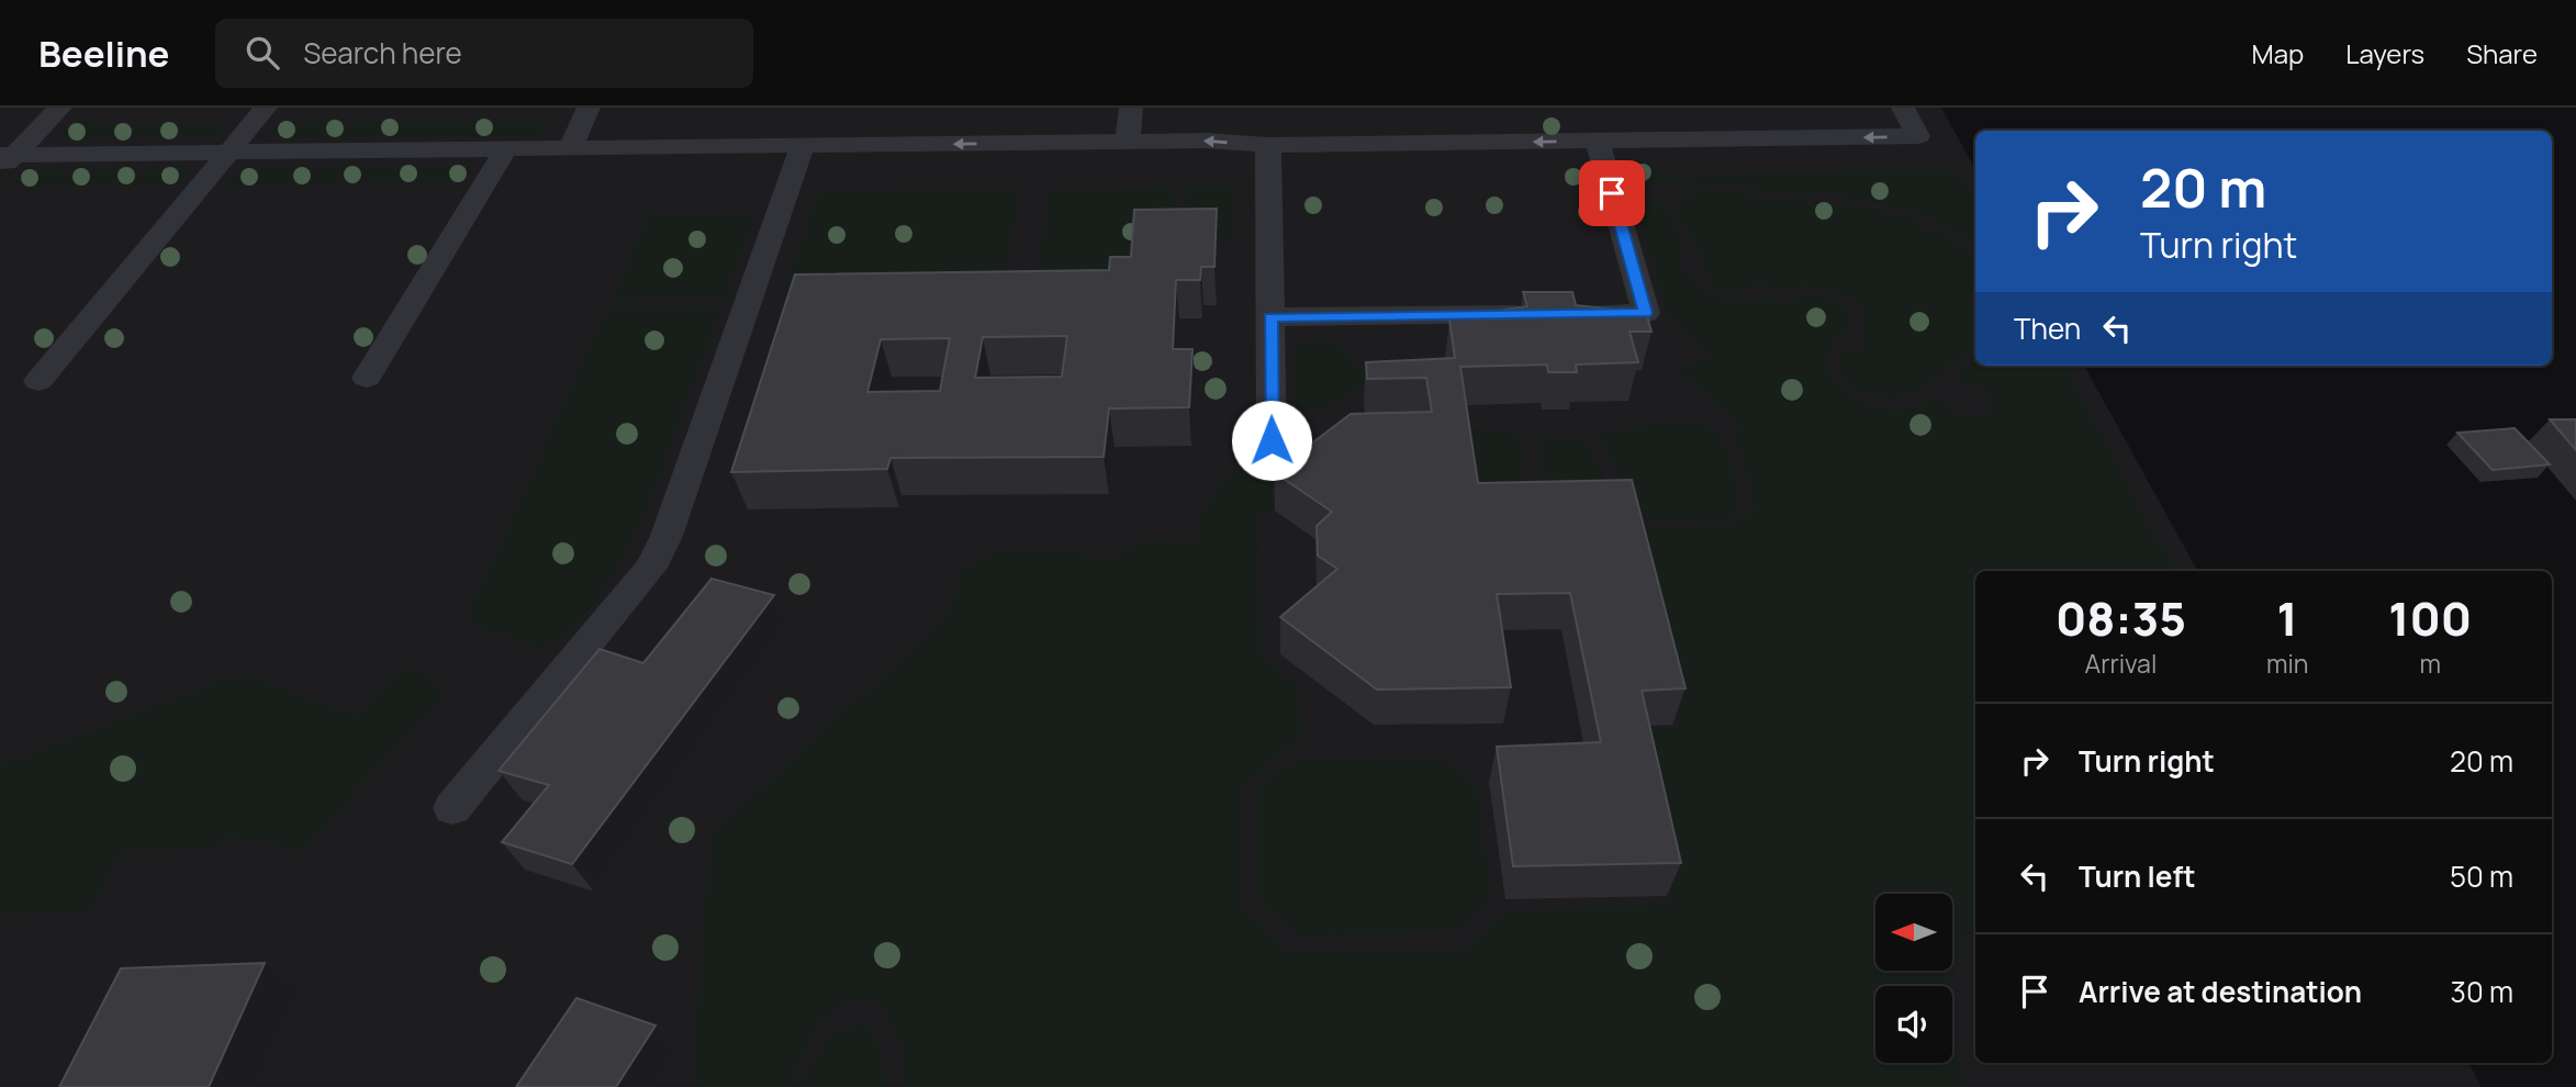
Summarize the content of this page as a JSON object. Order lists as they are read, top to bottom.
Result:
{
  "north": "left",
  "page": {
    "header": "Beeline",
    "search": "Search here",
    "nav": ["Map", "Layers", "Share"],
    "turn": ["20 m", "Turn right"],
    "then": "Then",
    "eta": [
      "08:35",
      "Arrival",
      "1",
      "min",
      "100",
      "m"
    ],
    "list": [
      {
        "name": "Turn right",
        "value": "20 m"
      },
      {
        "name": "Turn left",
        "value": "50 m"
      },
      {
        "name": "Arrive at destination",
        "value": "30 m"
      }
    ]
  }
}
